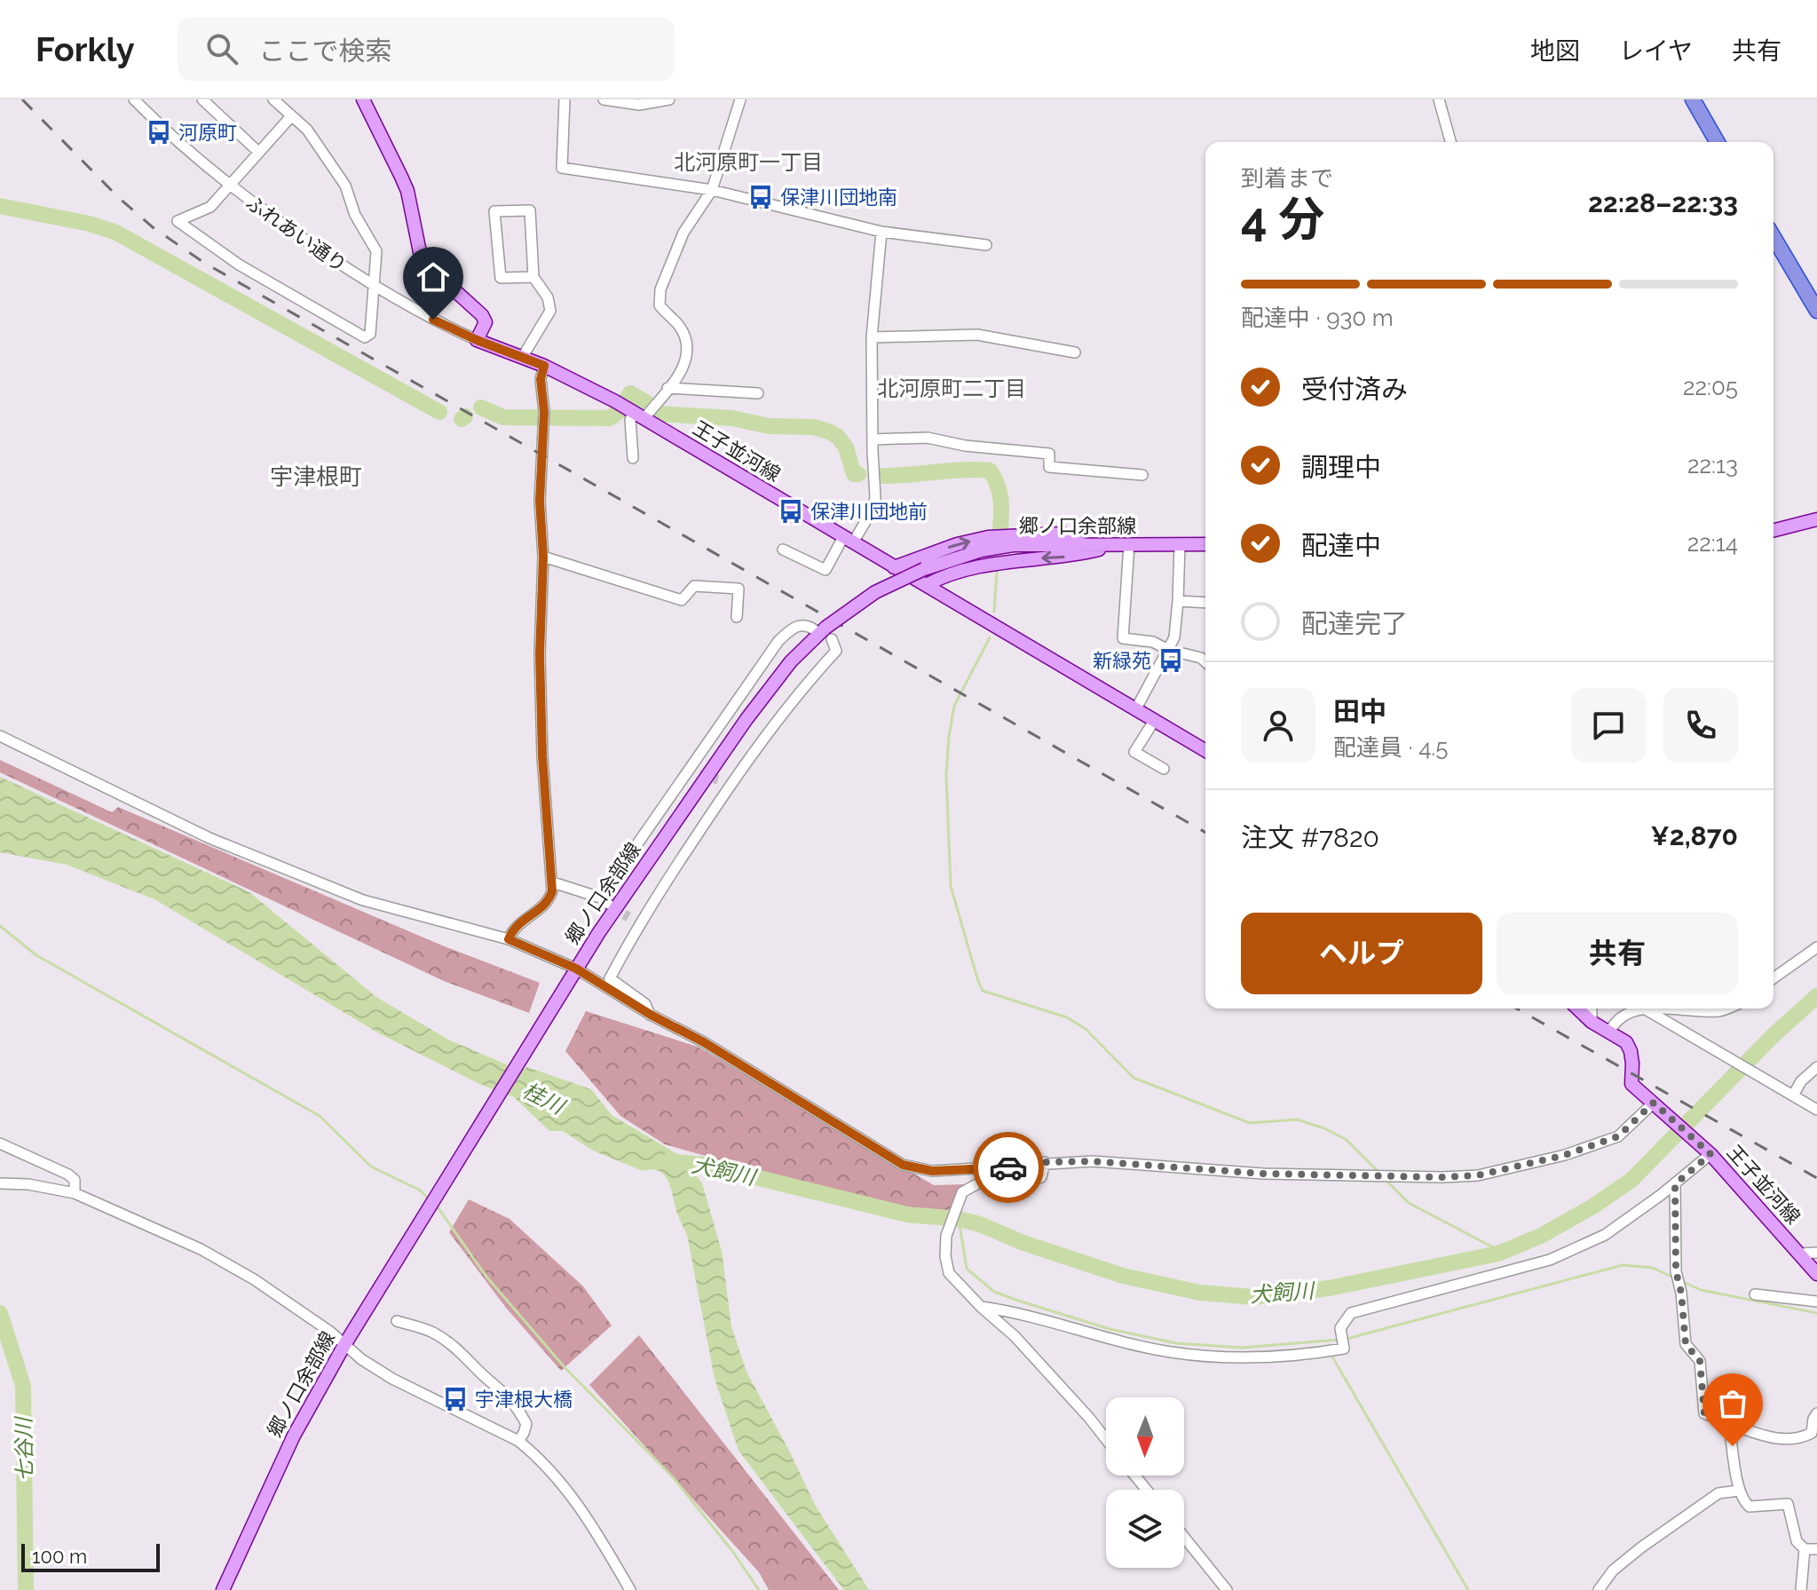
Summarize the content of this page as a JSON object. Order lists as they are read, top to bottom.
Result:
{
  "streets": {
    "main road": ["王子並河線", "郷ノ口余部線"],
    "street": ["ふれあい通り"]
  },
  "crossings": [
    ["ふれあい通り", "王子並河線"]
  ],
  "districts": ["北河原町一丁目", "北河原町二丁目", "宇津根町"],
  "water": ["桂川", "犬飼川", "七谷川"],
  "places": {
    "bus stop": [
      "河原町",
      "保津川団地南",
      "保津川団地前",
      "新緑苑",
      "宇津根大橋"
    ]
  },
  "scale_bar": "100 m",
  "north": "bottom",
  "page": {
    "header": "Forkly",
    "search": "ここで検索",
    "nav": ["地図", "レイヤ", "共有"],
    "heading": ["4 分", "到着まで", "22:28–22:33"],
    "panel": [
      "田中",
      "配達員 · 4.5",
      "注文 #7820",
      "¥2,870"
    ],
    "bar": "配達中 · 930 m",
    "list": [
      ["受付済み", "22:05"],
      ["調理中", "22:13"],
      ["配達中", "22:14"],
      "配達完了"
    ],
    "buttons": ["ヘルプ", "共有"],
    "scale": "100 m"
  }
}
